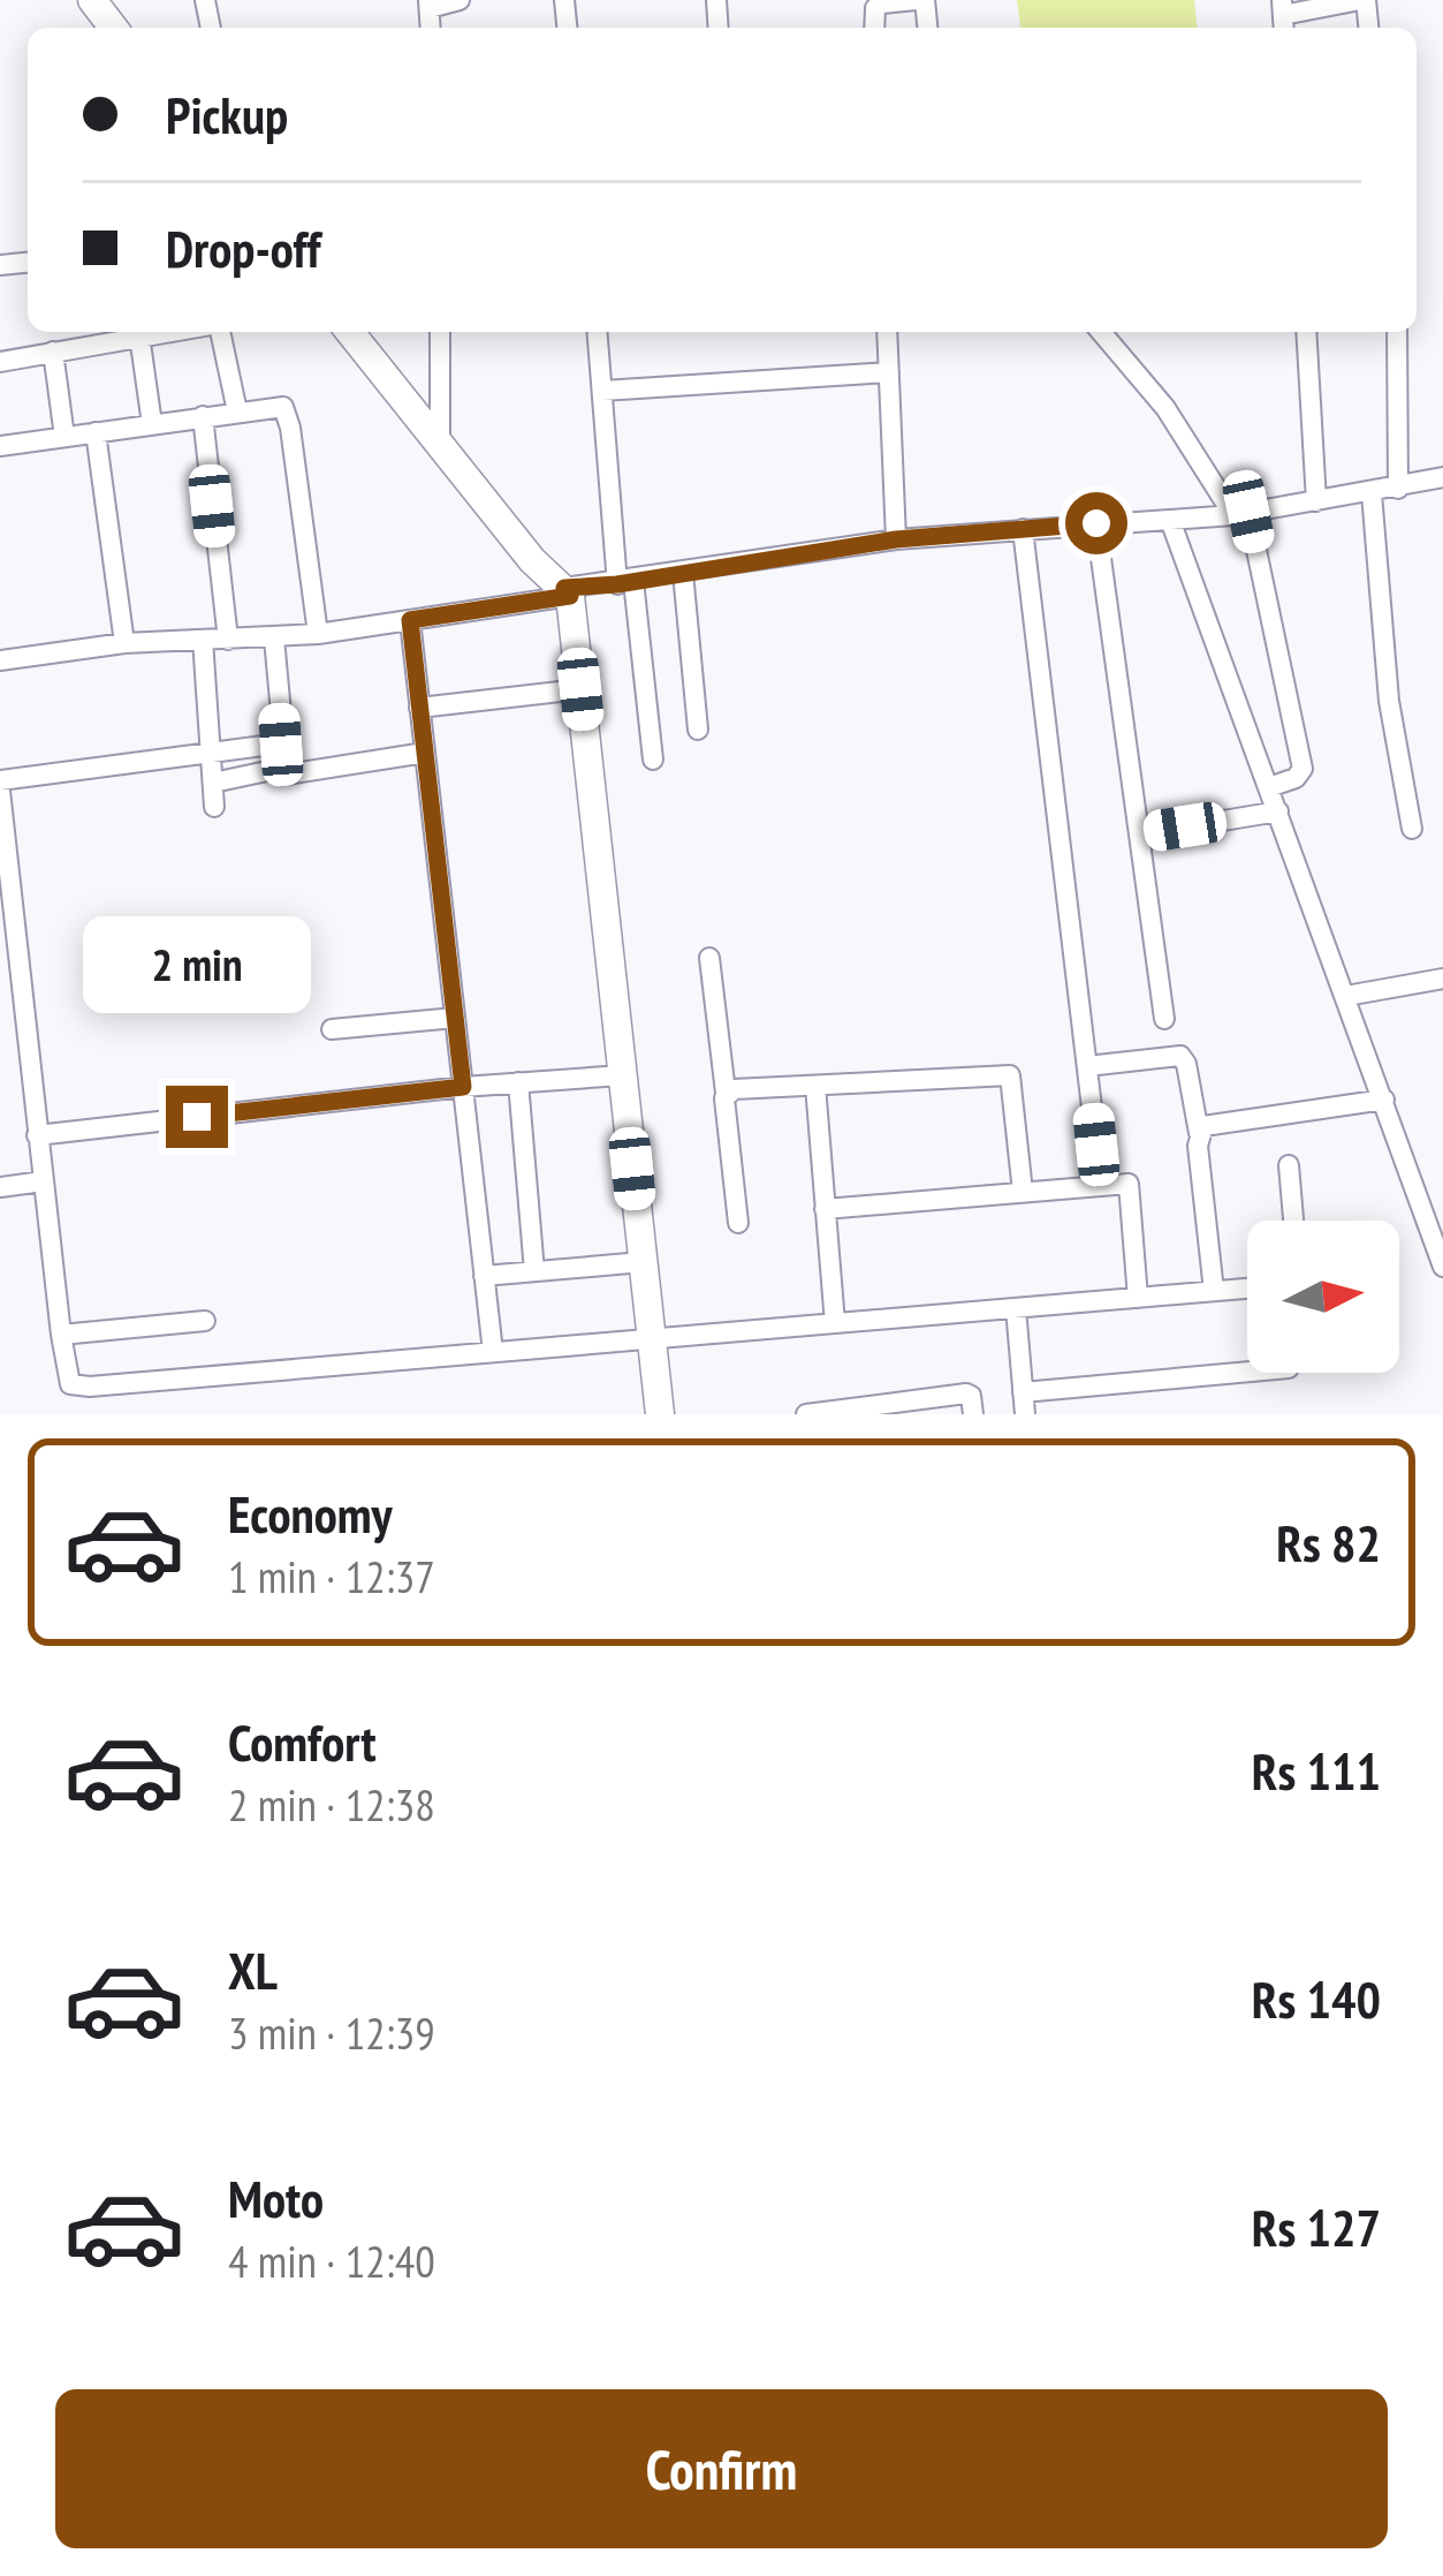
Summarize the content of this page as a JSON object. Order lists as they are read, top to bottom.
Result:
{
  "north": "right",
  "page": {
    "banner": ["Pickup", "Drop-off"],
    "bubble": "2 min",
    "list": [
      {
        "name": "Economy",
        "note": "1 min · 12:37",
        "value": "Rs 82"
      },
      {
        "name": "Comfort",
        "note": "2 min · 12:38",
        "value": "Rs 111"
      },
      {
        "name": "XL",
        "note": "3 min · 12:39",
        "value": "Rs 140"
      },
      {
        "name": "Moto",
        "note": "4 min · 12:40",
        "value": "Rs 127"
      }
    ],
    "buttons": "Confirm"
  }
}
